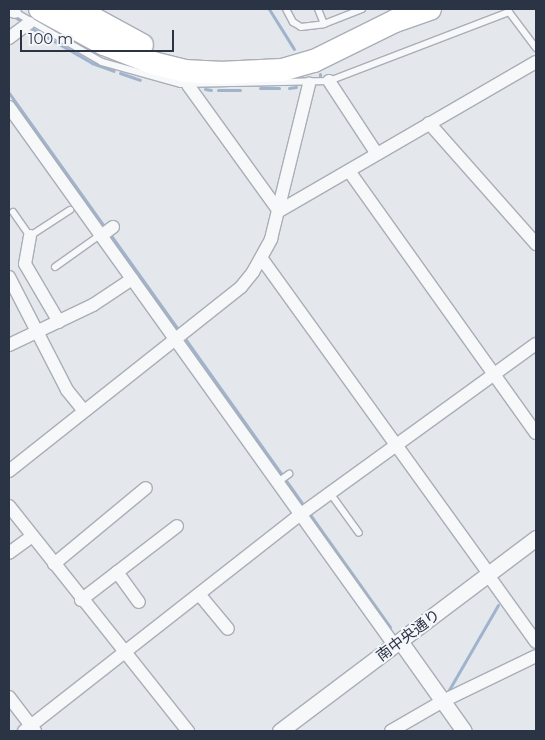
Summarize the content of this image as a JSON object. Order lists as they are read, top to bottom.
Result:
{
  "streets": {
    "street": ["南中央通り"]
  },
  "scale_bar": "100 m"
}
